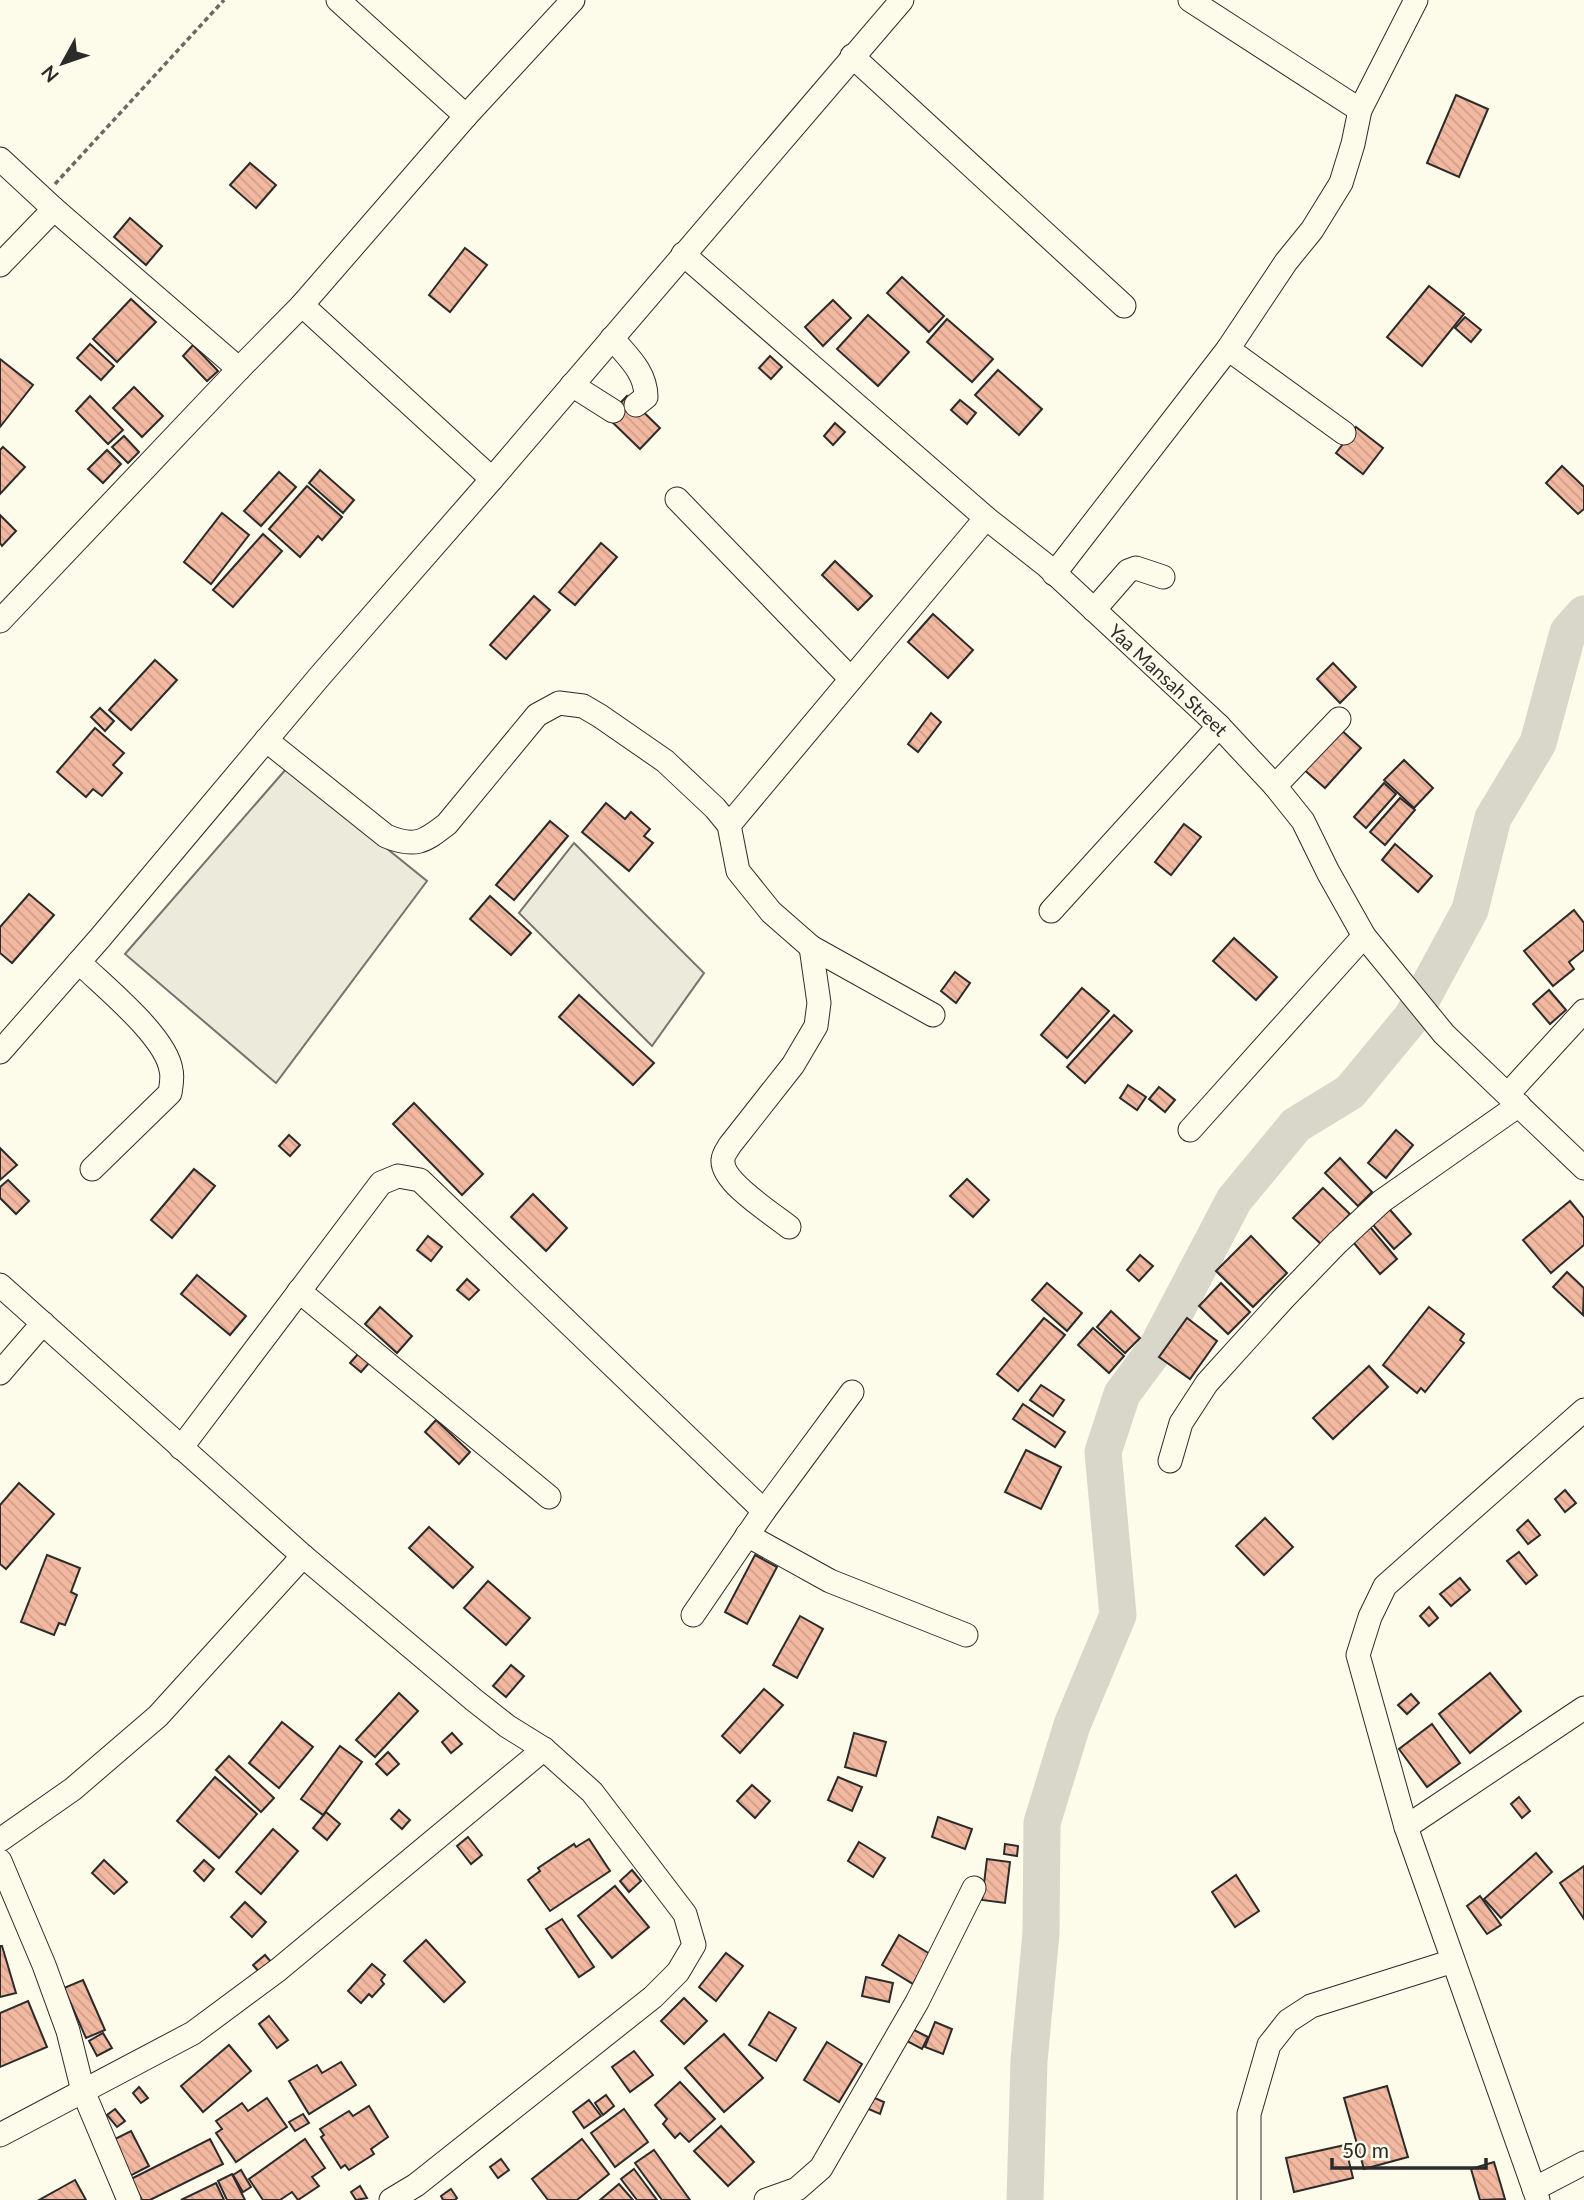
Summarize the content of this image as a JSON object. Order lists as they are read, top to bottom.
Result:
{
  "streets": {
    "street": ["Yaa Mansah Street"]
  },
  "scale_bar": "50 m",
  "north": "bottom left"
}
